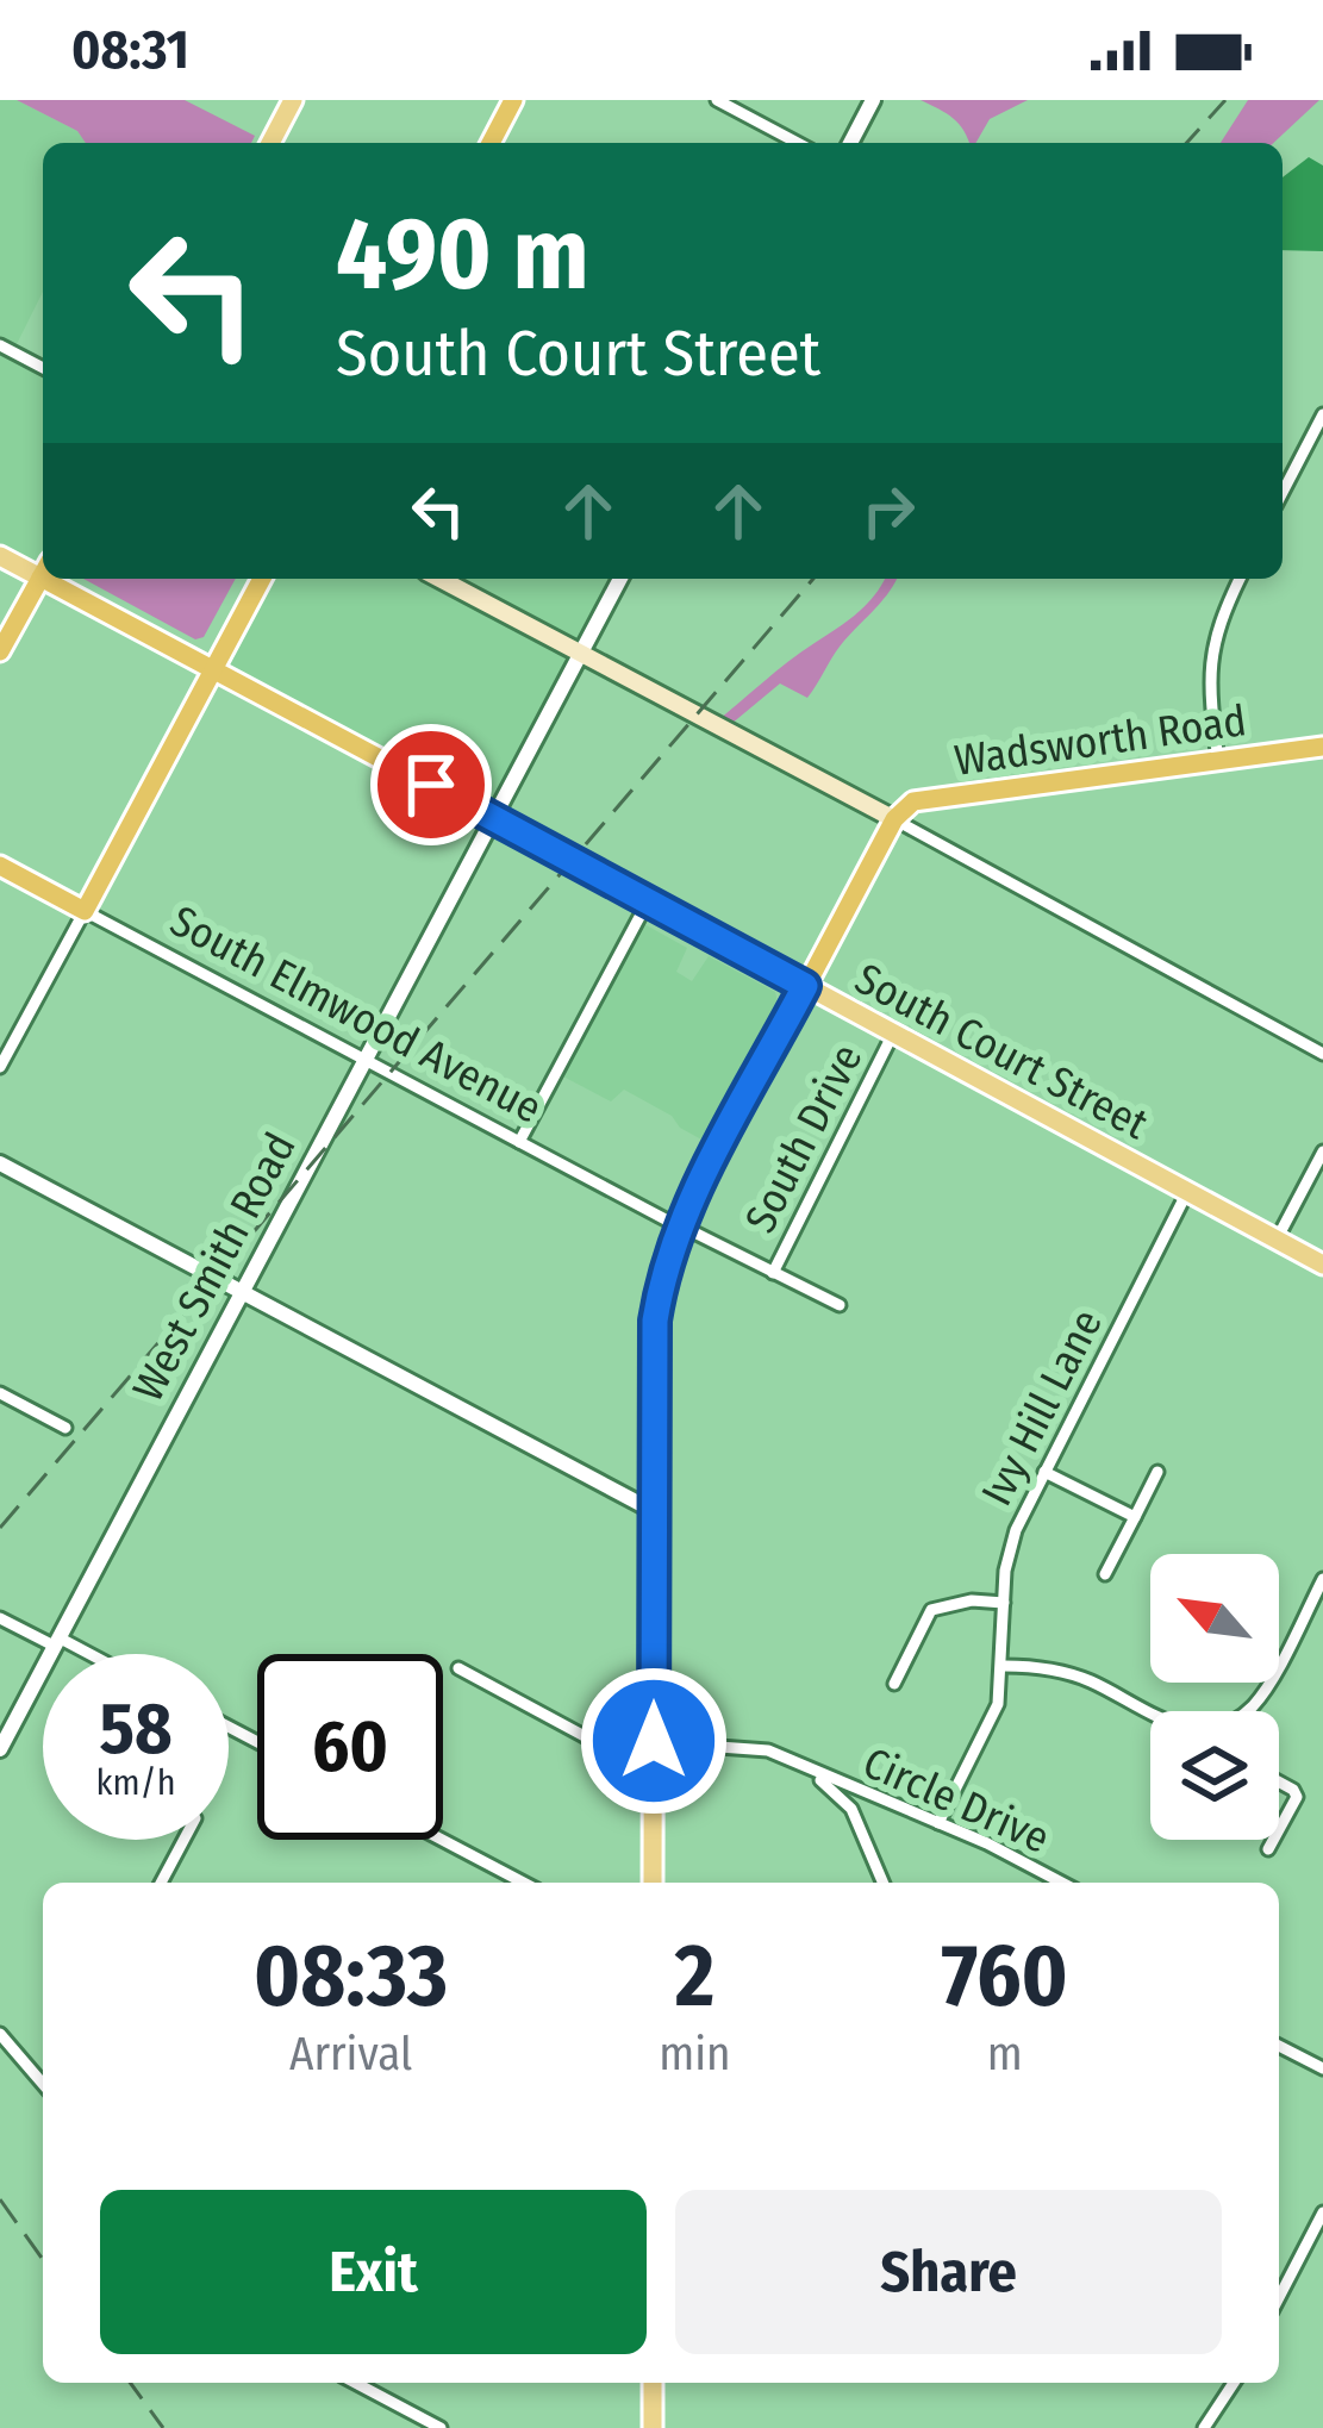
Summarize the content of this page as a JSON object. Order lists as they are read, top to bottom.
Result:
{
  "streets": {
    "highway": ["Wadsworth Road", "South Elmwood Avenue", "South Court Street"],
    "street": [
      "South Drive",
      "West Smith Road",
      "Ivy Hill Lane",
      "Circle Drive"
    ]
  },
  "crossings": [
    ["South Elmwood Avenue", "South Drive"],
    ["South Elmwood Avenue", "West Smith Road"],
    ["South Court Street", "South Drive"],
    ["South Court Street", "West Smith Road"],
    ["South Court Street", "Ivy Hill Lane"],
    ["Ivy Hill Lane", "Circle Drive"]
  ],
  "north": "top left",
  "page": {
    "status": "08:31",
    "turn": ["490 m", "South Court Street"],
    "speed": "58 km/h",
    "limit": "60",
    "eta": [
      "08:33",
      "Arrival",
      "2",
      "min",
      "760",
      "m"
    ],
    "buttons": ["Exit", "Share"]
  }
}
